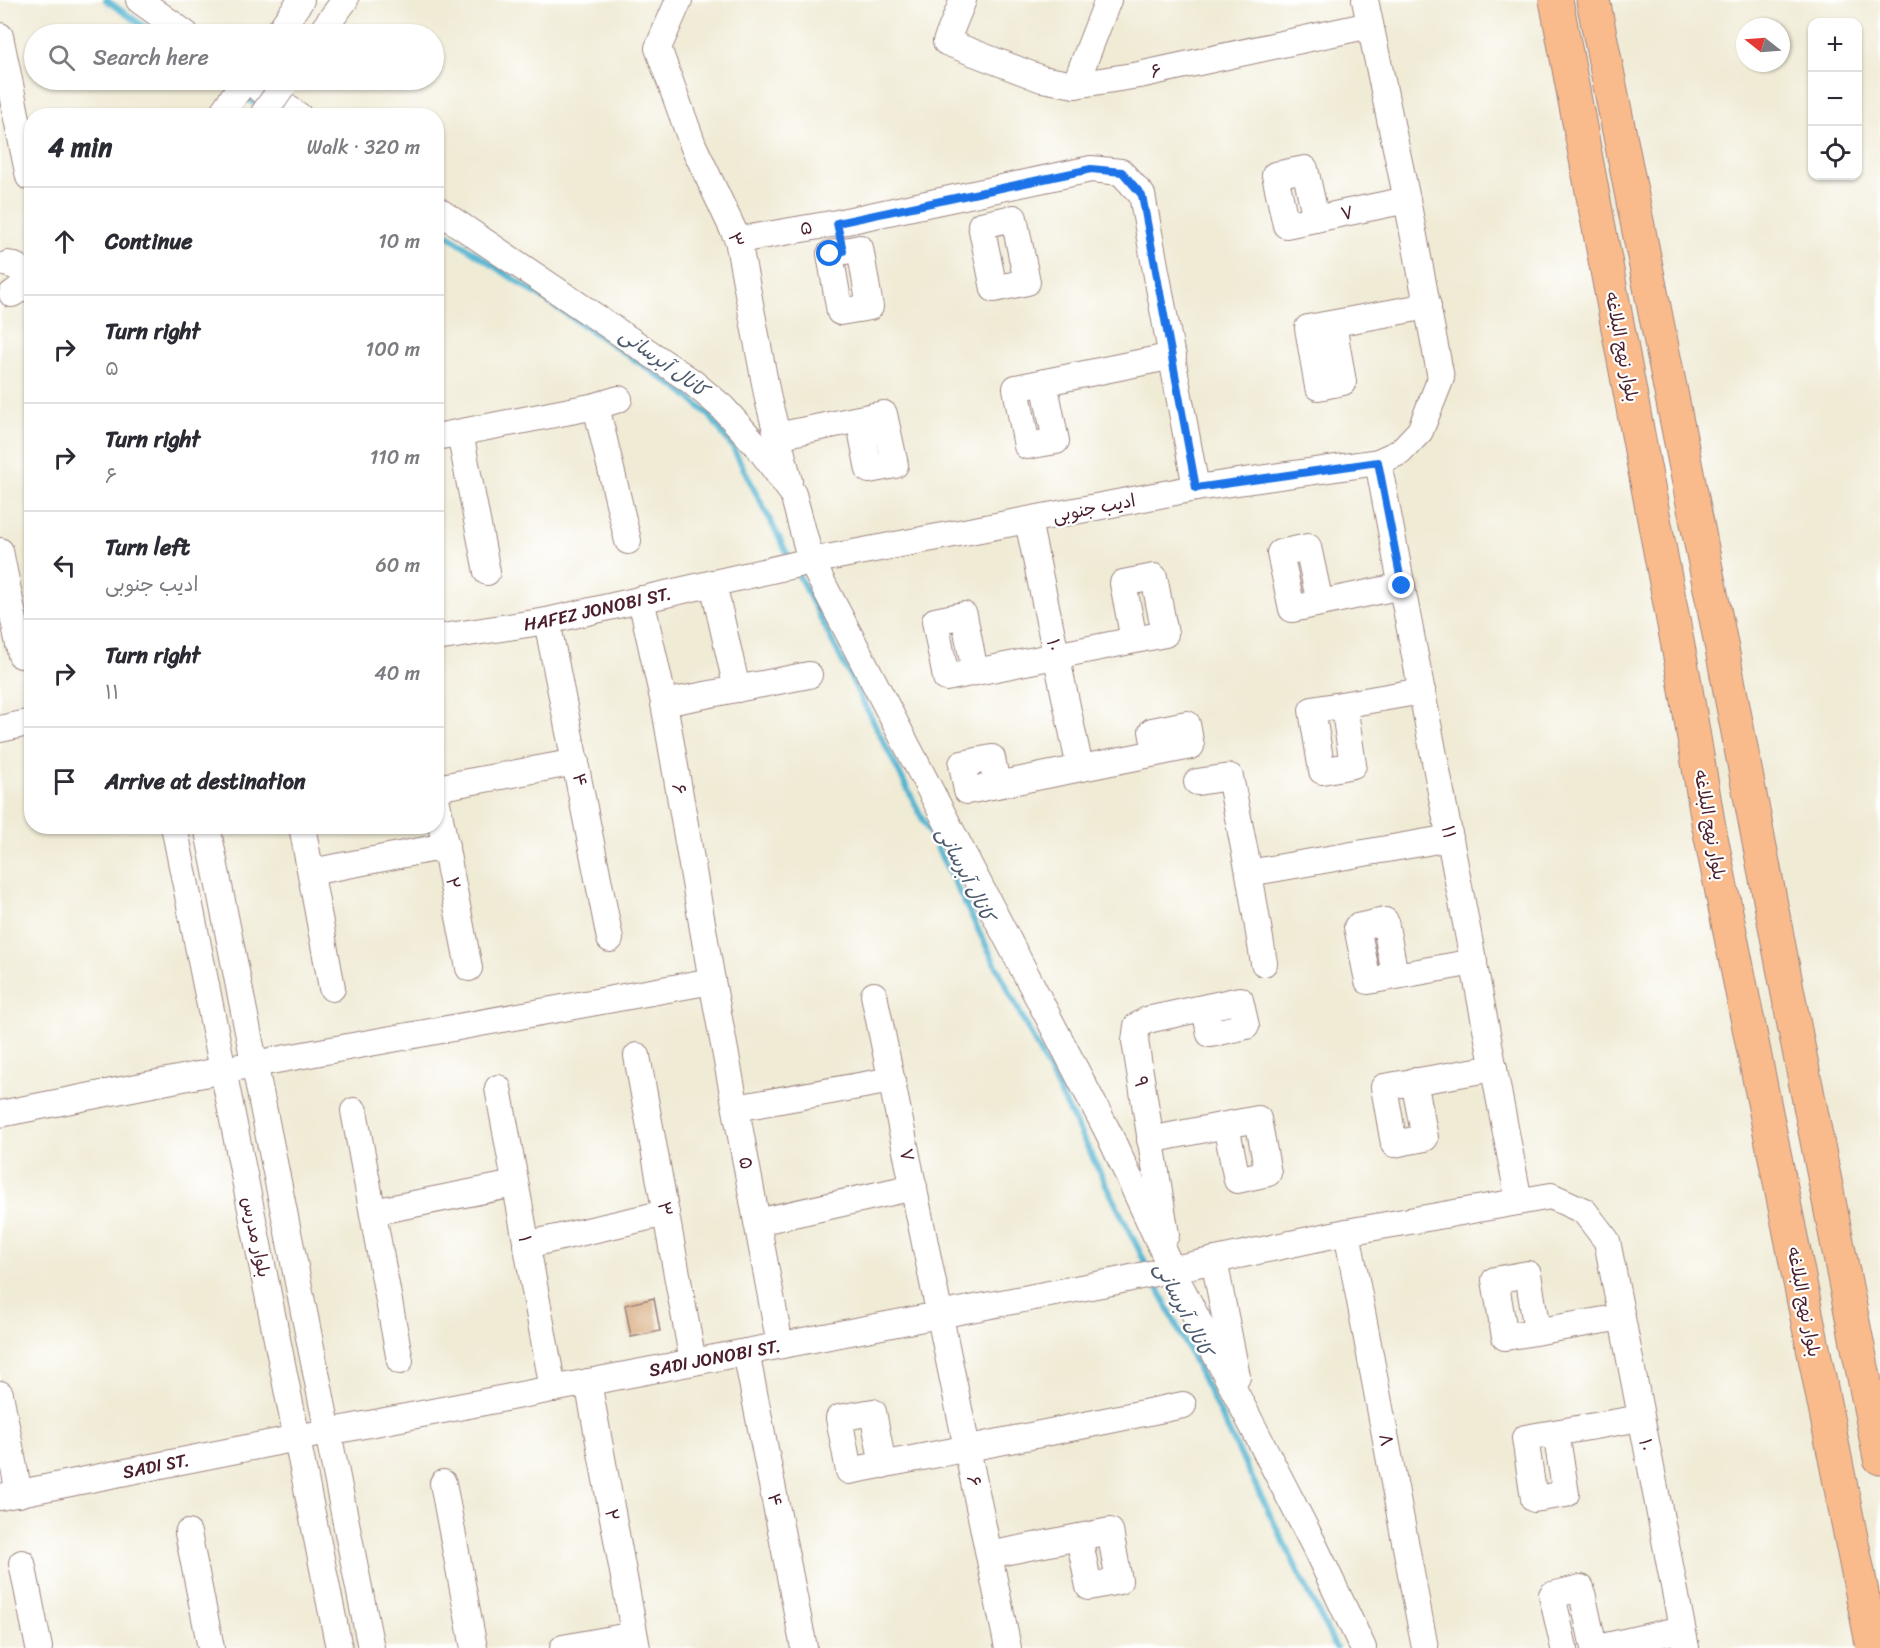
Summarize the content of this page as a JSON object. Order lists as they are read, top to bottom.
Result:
{
  "streets": {
    "main road": ["بلوار نهج البلاغه"],
    "street": [
      "۶",
      "۷",
      "۵",
      "۳",
      "ادیب جنوبی",
      "HAFEZ JONOBI ST.",
      "۱۰",
      "۴",
      "۱۱",
      "۲",
      "۹",
      "بلوار مدرس",
      "۱",
      "SADI JONOBI ST.",
      "۸",
      "SADI ST."
    ]
  },
  "crossings": [
    ["۶", "۷"],
    ["۶", "۵"],
    ["۶", "HAFEZ JONOBI ST."],
    ["۶", "SADI JONOBI ST."],
    ["۷", "SADI JONOBI ST."],
    ["۵", "۳"],
    ["۵", "SADI JONOBI ST."],
    ["۳", "ادیب جنوبی"],
    ["۳", "۹"],
    ["۳", "SADI JONOBI ST."],
    ["ادیب جنوبی", "HAFEZ JONOBI ST."],
    ["ادیب جنوبی", "۱۰"],
    ["ادیب جنوبی", "۱۱"],
    ["HAFEZ JONOBI ST.", "۴"],
    ["۱۰", "SADI JONOBI ST."],
    ["۴", "SADI JONOBI ST."],
    ["۱۱", "SADI JONOBI ST."],
    ["۲", "SADI JONOBI ST."],
    ["۹", "SADI JONOBI ST."],
    ["بلوار مدرس", "SADI JONOBI ST."],
    ["بلوار مدرس", "SADI ST."],
    ["۱", "SADI JONOBI ST."],
    ["SADI JONOBI ST.", "۸"],
    ["SADI JONOBI ST.", "SADI ST."]
  ],
  "water": ["کانال آبرسانی"],
  "north": "left",
  "page": {
    "map_buttons": ["+", "−"],
    "search": "Search here",
    "heading": ["4 min", "Walk · 320 m"],
    "list": [
      ["Continue", "10 m"],
      ["Turn right", "۵", "100 m"],
      ["Turn right", "۶", "110 m"],
      ["Turn left", "ادیب جنوبی", "60 m"],
      ["Turn right", "۱۱", "40 m"],
      "Arrive at destination"
    ]
  }
}
